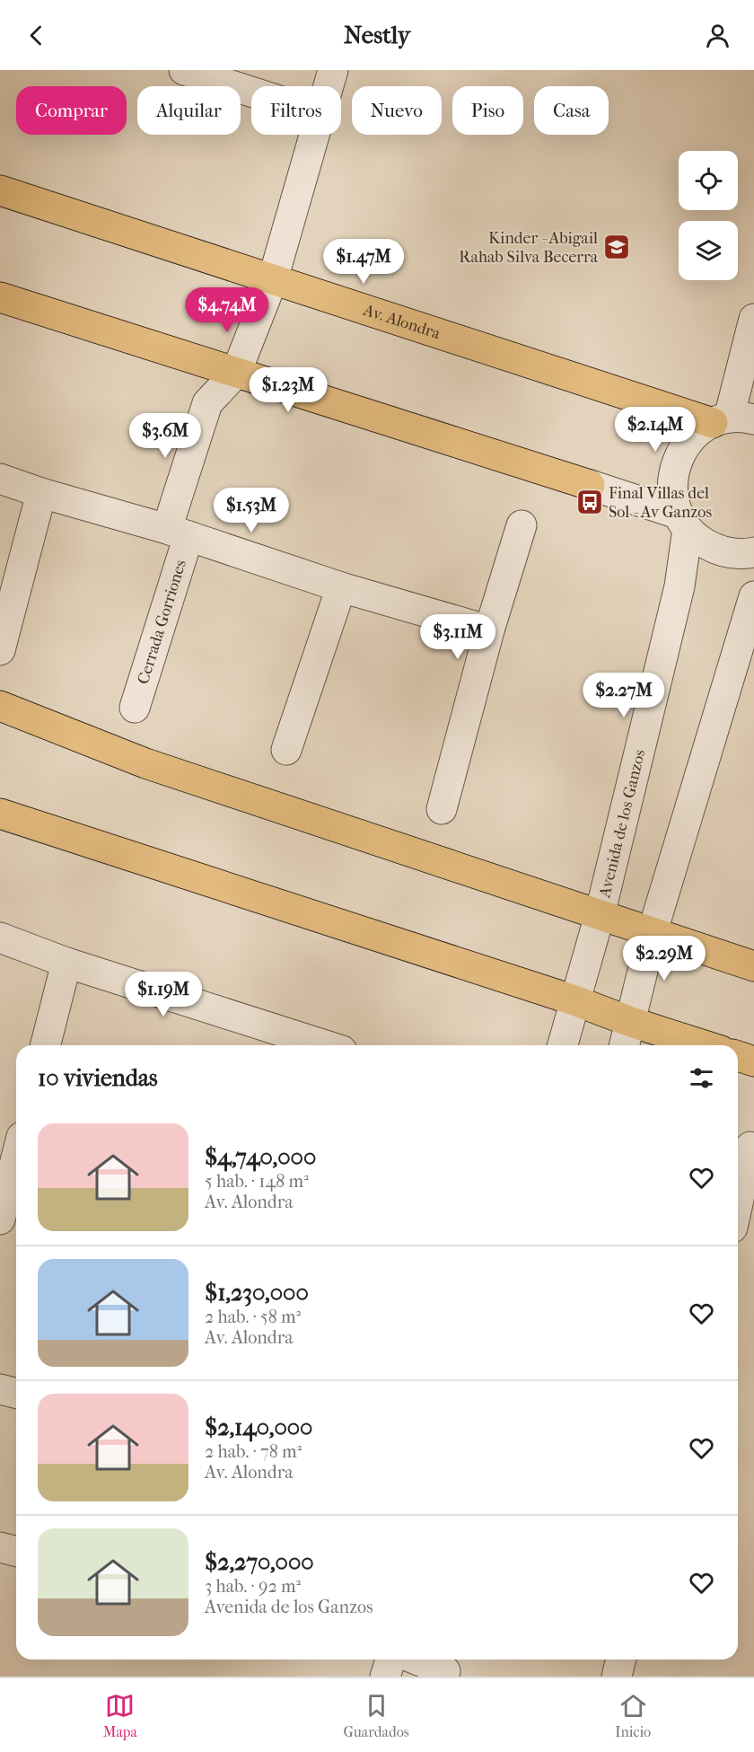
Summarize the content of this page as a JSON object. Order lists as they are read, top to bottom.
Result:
{
  "streets": {
    "main road": ["Av. Alondra"],
    "street": ["Cerrada Gorriones", "Avenida de los Ganzos"]
  },
  "crossings": [
    ["Av. Alondra", "Avenida de los Ganzos"]
  ],
  "places": {
    "school or university": ["Kinder - Abigail Rahab Silva Becerra"],
    "bus stop": ["Final Villas del Sol - Av Ganzos"]
  },
  "page": {
    "header": "Nestly",
    "chip": [
      "Comprar",
      "Alquilar",
      "Filtros",
      "Nuevo",
      "Piso",
      "Casa"
    ],
    "price": [
      "$1.47M",
      "$4.74M",
      "$1.23M",
      "$2.14M",
      "$3.6M",
      "$1.53M",
      "$3.11M",
      "$2.27M",
      "$2.29M",
      "$1.19M"
    ],
    "heading": "10 viviendas",
    "list": [
      {
        "name": "$4,740,000",
        "note": "5 hab. · 148 m² · Av. Alondra"
      },
      {
        "name": "$1,230,000",
        "note": "2 hab. · 58 m² · Av. Alondra"
      },
      {
        "name": "$2,140,000",
        "note": "2 hab. · 78 m² · Av. Alondra"
      },
      {
        "name": "$2,270,000",
        "note": "3 hab. · 92 m² · Avenida de los Ganzos"
      }
    ],
    "tabs": ["Mapa", "Guardados", "Inicio"]
  }
}
